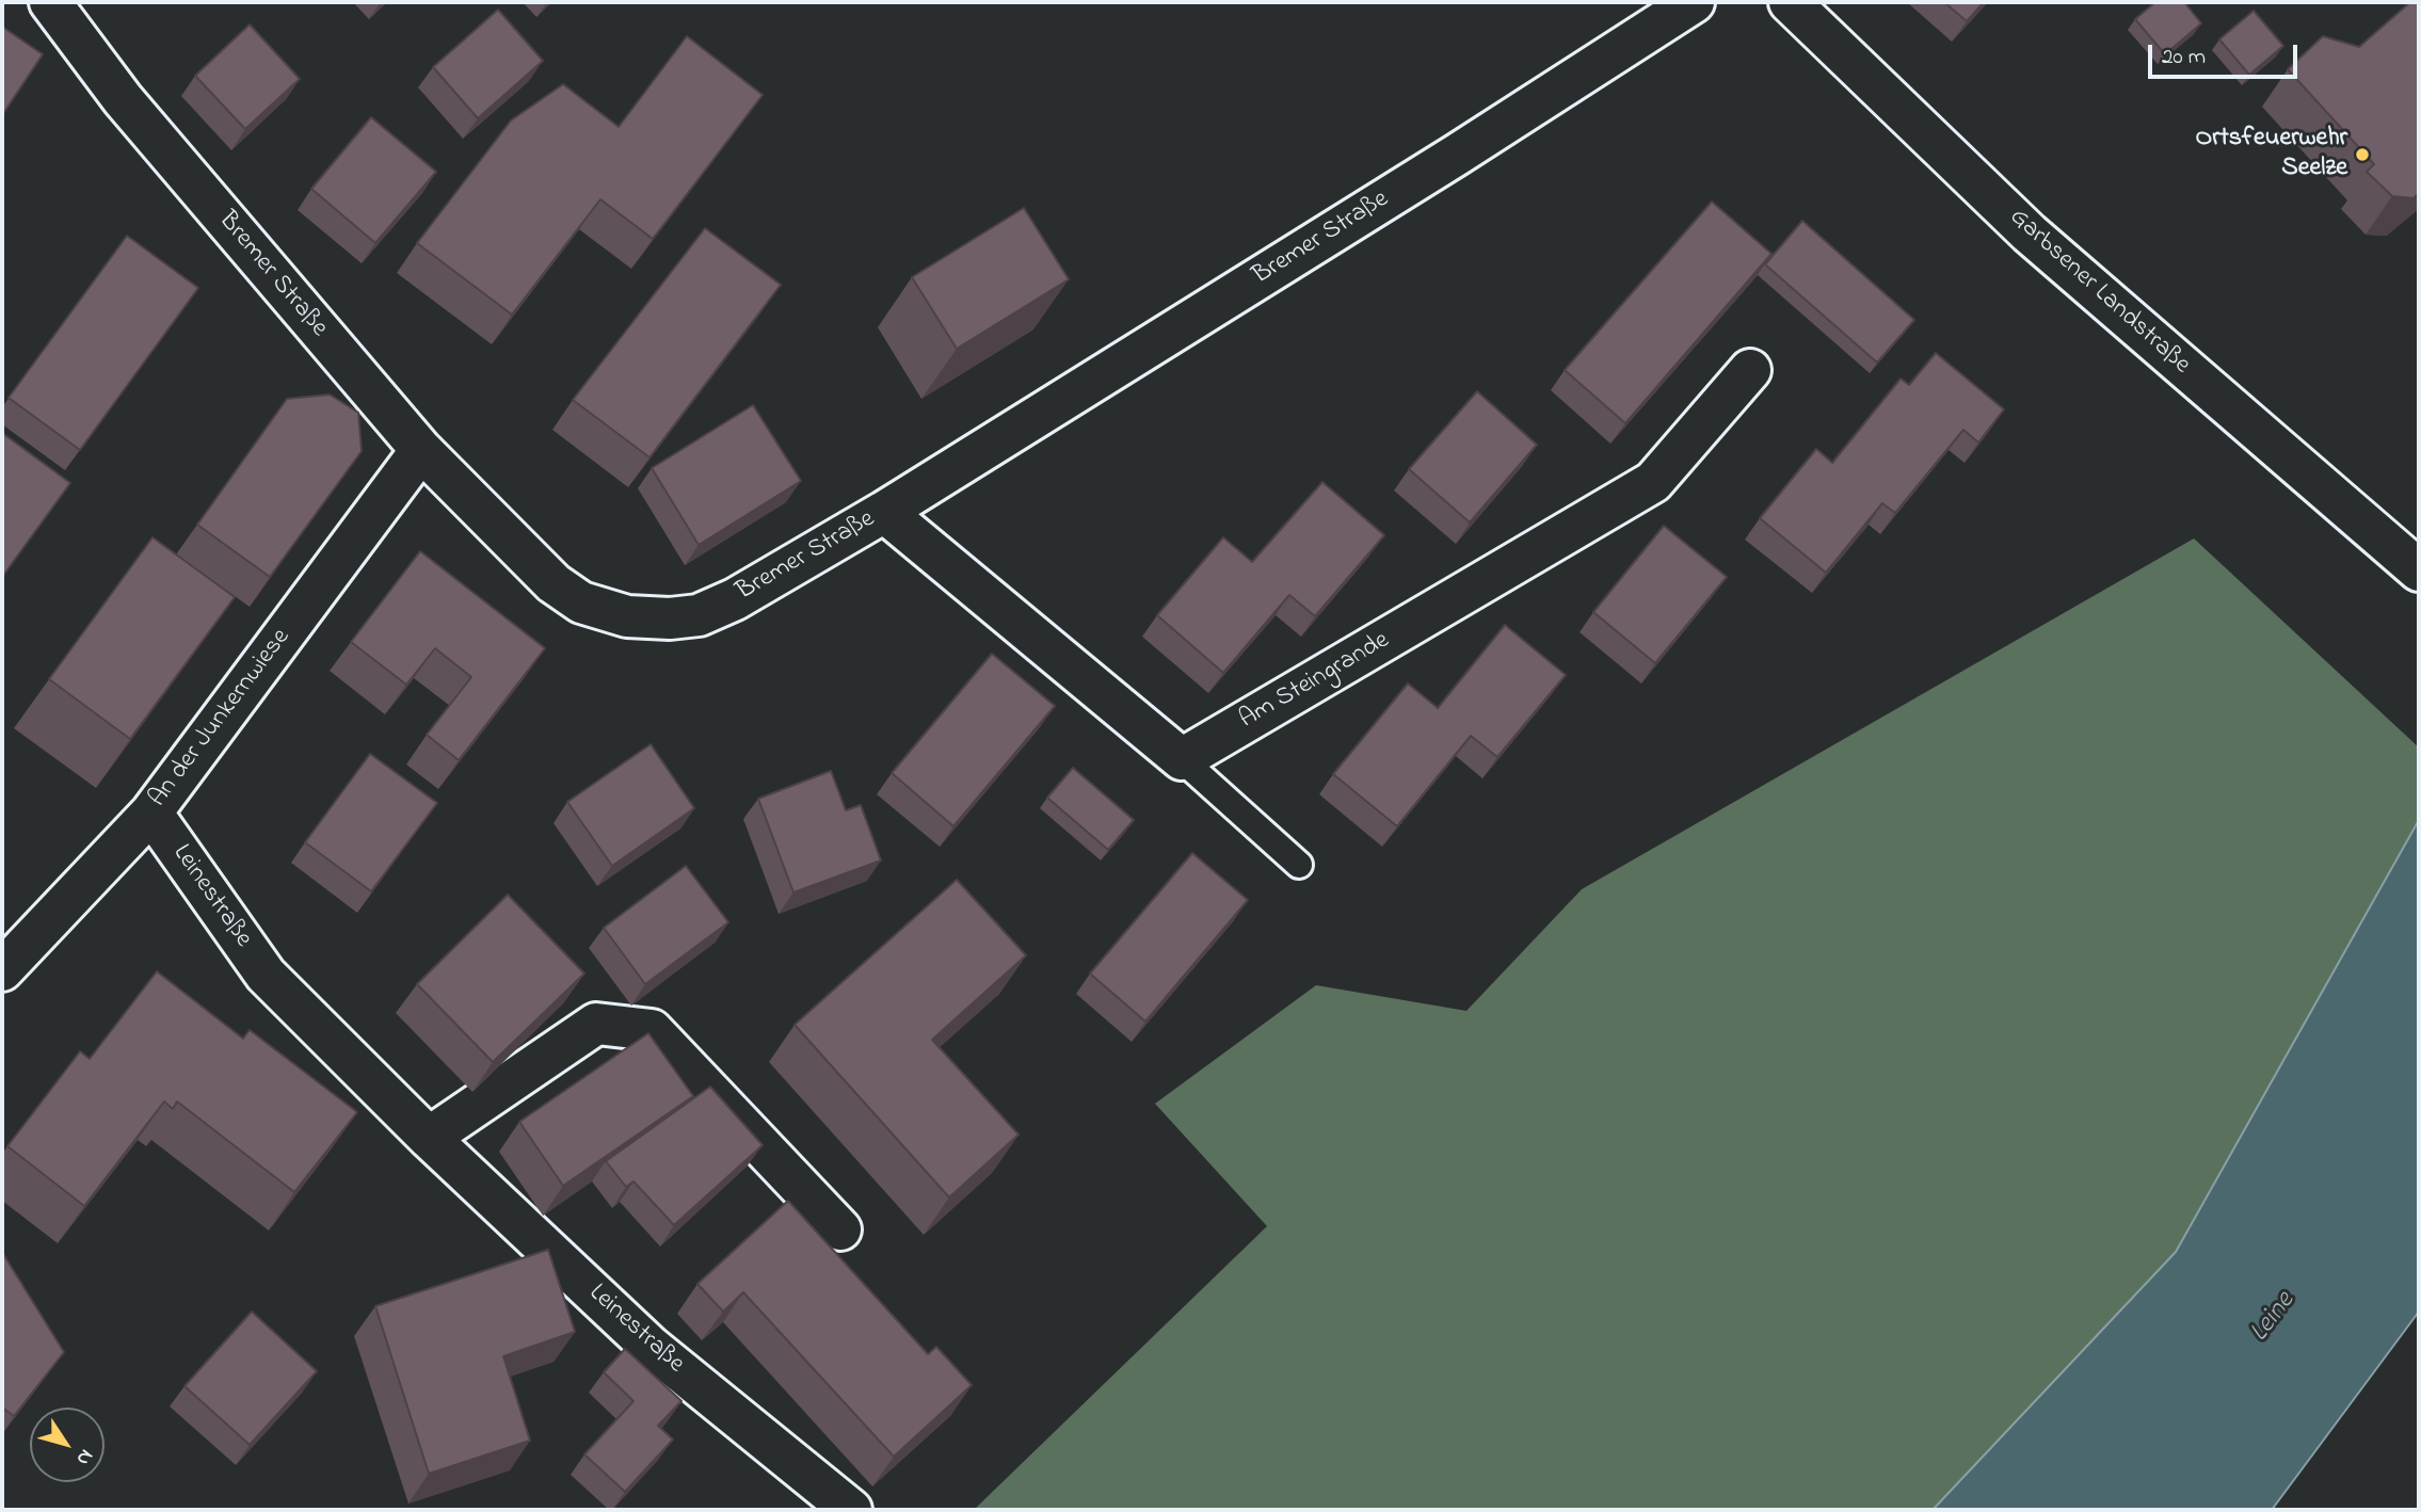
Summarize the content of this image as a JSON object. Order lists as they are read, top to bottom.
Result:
{
  "streets": {
    "street": [
      "Bremer Straße",
      "Garbsener Landstraße",
      "Am Steingrande",
      "An der Junkernwiese",
      "Leinestraße"
    ]
  },
  "crossings": [
    ["Bremer Straße", "An der Junkernwiese"],
    ["An der Junkernwiese", "Leinestraße"]
  ],
  "water": ["Leine"],
  "places": ["Ortsfeuerwehr Seelze"],
  "scale_bar": "20 m",
  "north": "bottom right"
}
